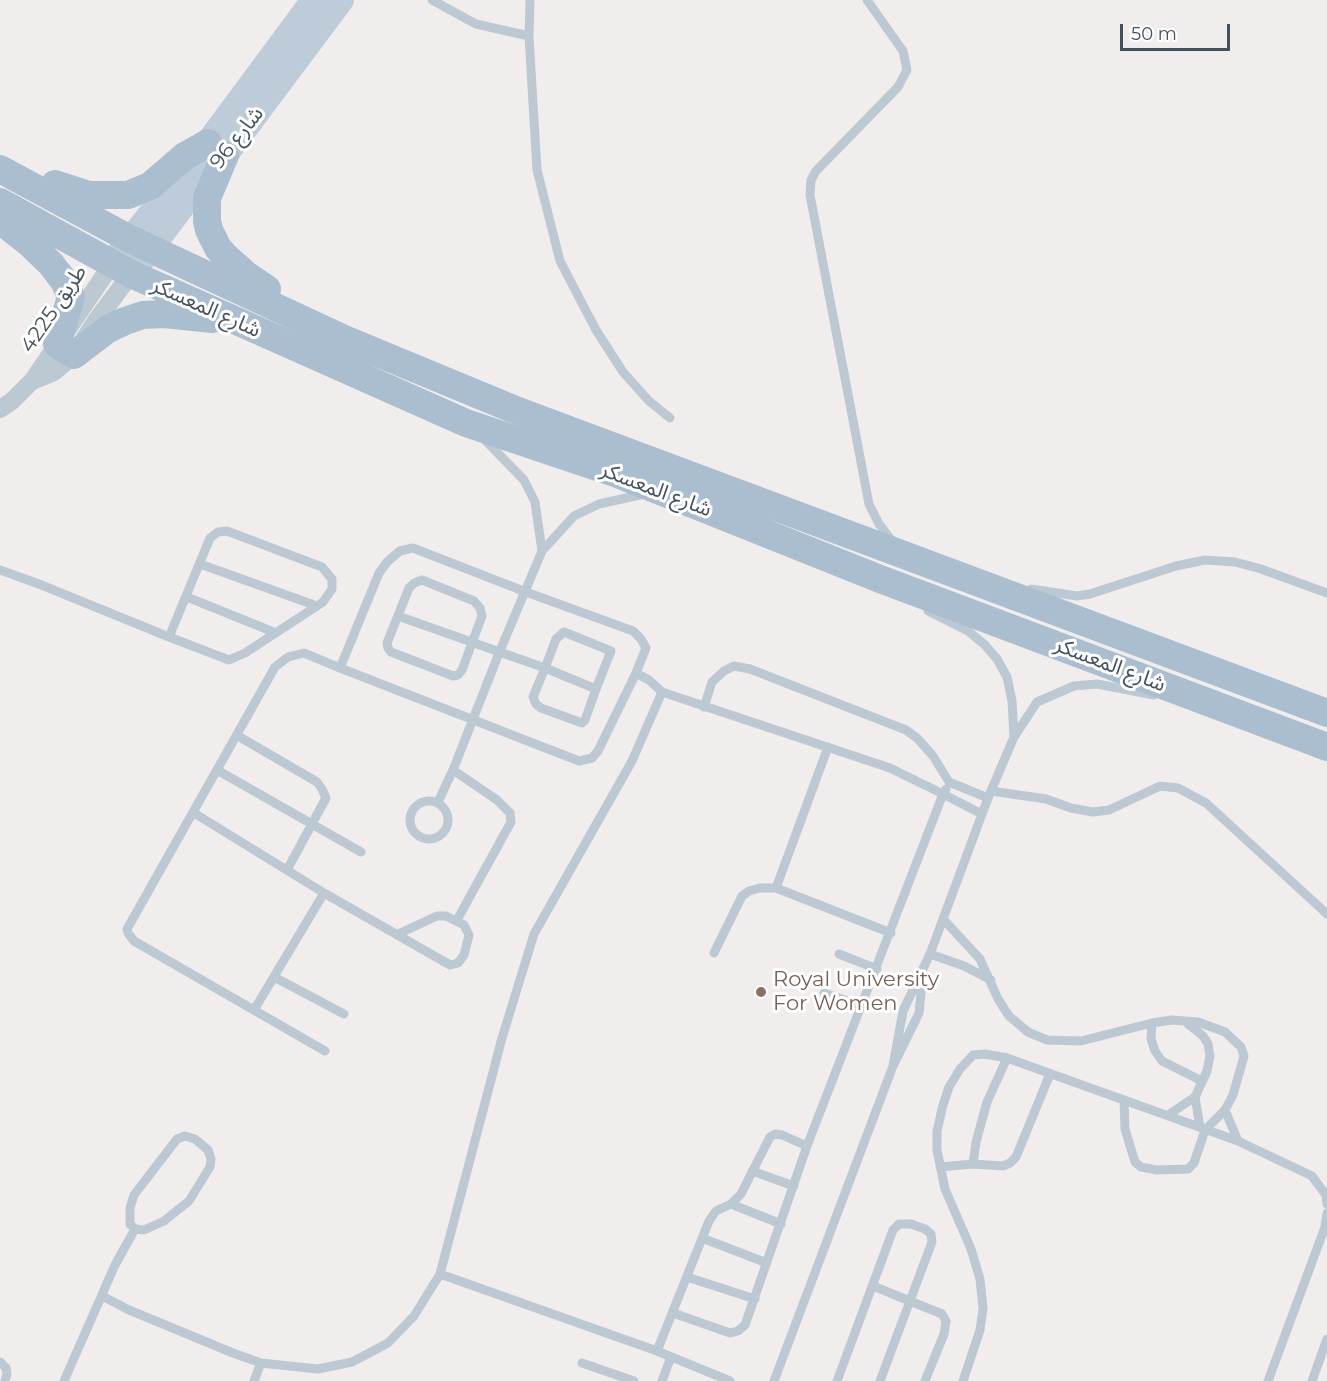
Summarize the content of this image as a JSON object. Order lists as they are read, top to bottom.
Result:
{
  "streets": {
    "main road": ["شارع المعسكر"],
    "street": ["شارع 96", "طريق 4225"]
  },
  "crossings": [
    ["شارع 96", "شارع المعسكر"],
    ["شارع 96", "طريق 4225"],
    ["شارع المعسكر", "طريق 4225"]
  ],
  "places": ["Royal University For Women"],
  "scale_bar": "50 m"
}
